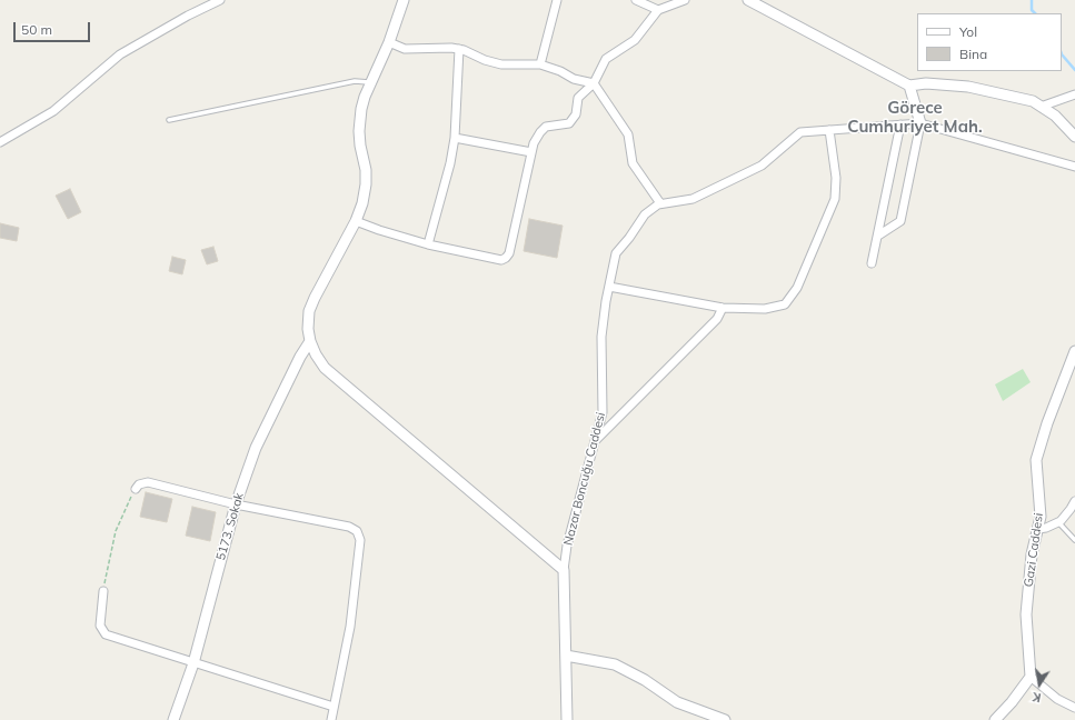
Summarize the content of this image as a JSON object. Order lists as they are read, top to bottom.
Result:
{
  "streets": {
    "street": ["Nazar Boncuğu Caddesi", "5173. Sokak", "Gazi Caddesi"]
  },
  "districts": ["Görece Cumhuriyet Mah."],
  "legend": ["Yol", "Bina"],
  "scale_bar": "50 m",
  "north": "bottom"
}
